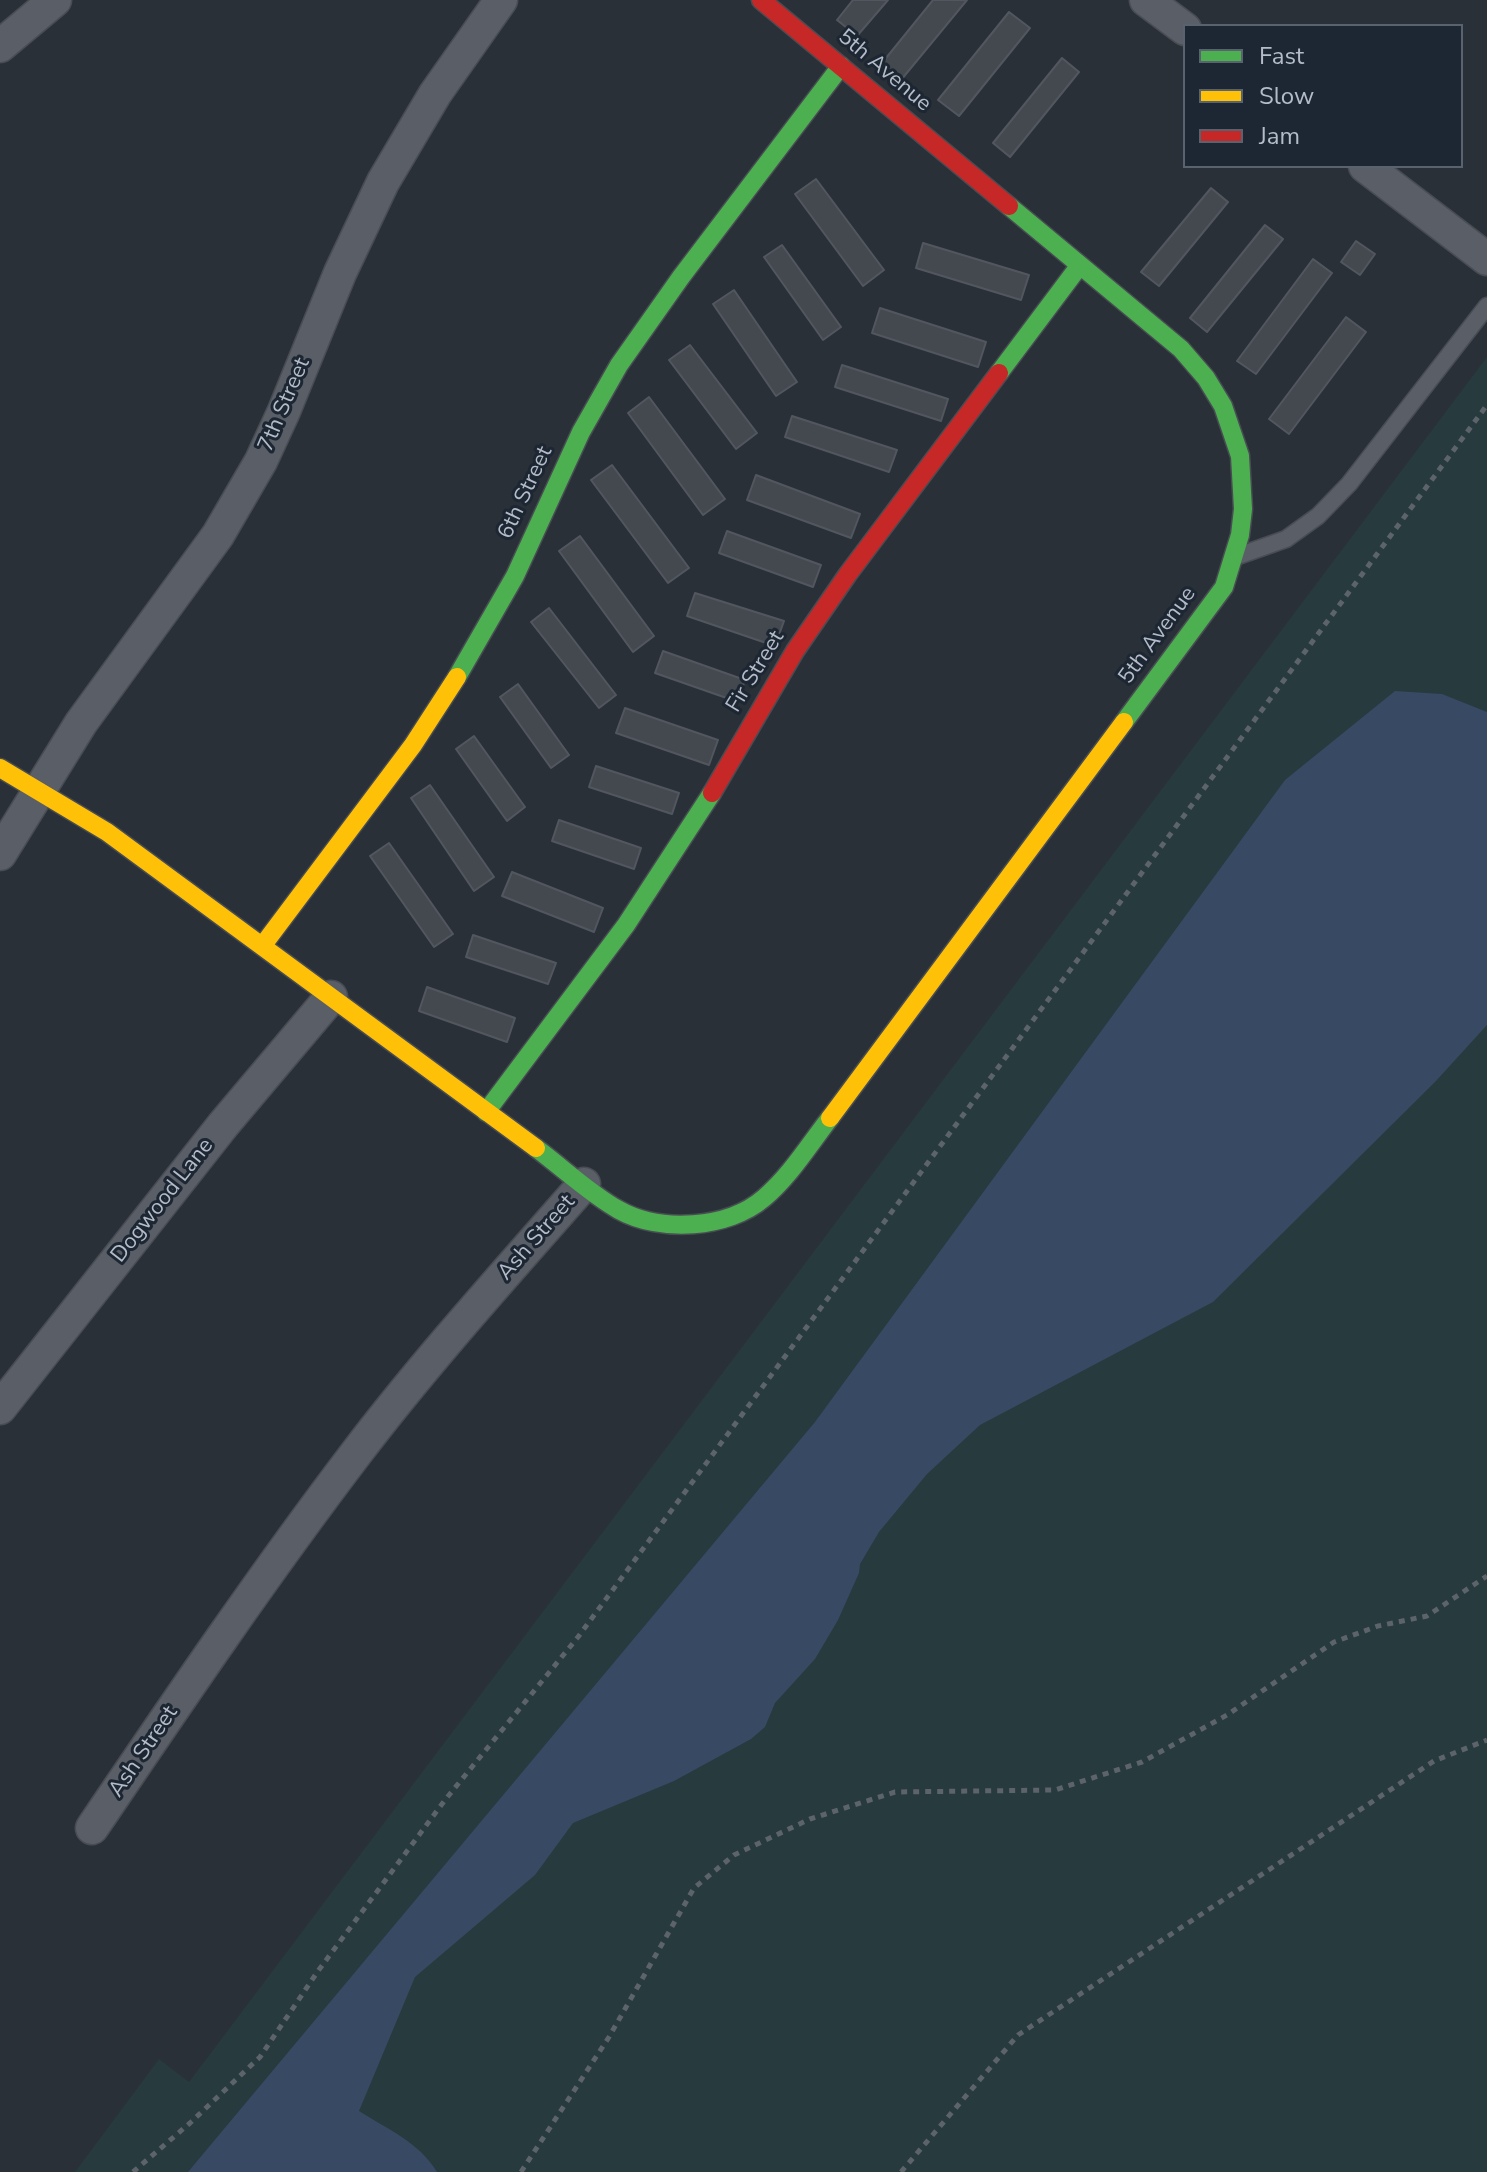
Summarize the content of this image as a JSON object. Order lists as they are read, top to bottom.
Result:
{
  "streets": {
    "street": [
      "5th Avenue",
      "7th Street",
      "6th Street",
      "Fir Street",
      "Dogwood Lane",
      "Ash Street"
    ]
  },
  "crossings": [
    ["5th Avenue", "6th Street"],
    ["5th Avenue", "Fir Street"],
    ["5th Avenue", "Ash Street"],
    ["7th Street", "Ash Street"],
    ["6th Street", "Ash Street"],
    ["Fir Street", "Ash Street"],
    ["Dogwood Lane", "Ash Street"]
  ],
  "legend": ["Fast", "Slow", "Jam"]
}
